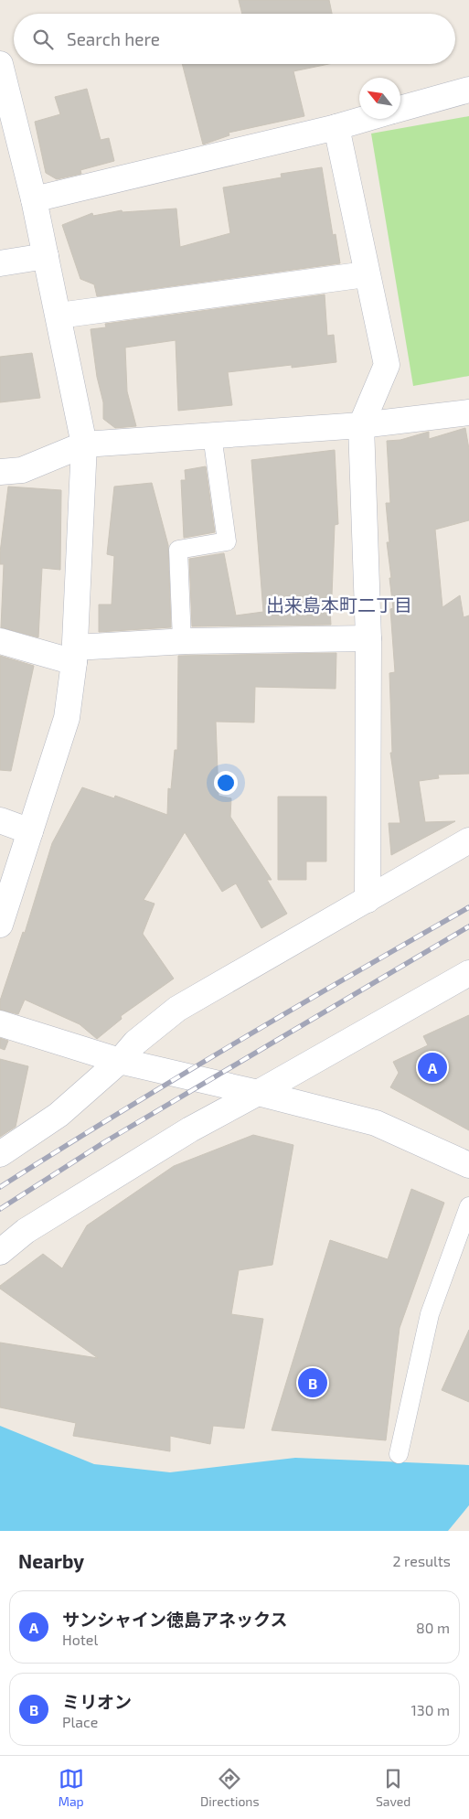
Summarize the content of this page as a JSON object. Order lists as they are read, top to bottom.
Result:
{
  "districts": ["出来島本町二丁目"],
  "north": "top left",
  "page": {
    "search": "Search here",
    "pins": ["A", "B"],
    "heading": ["Nearby", "2 results"],
    "list": [
      {
        "mark": "A",
        "name": "サンシャイン徳島アネックス",
        "note": "Hotel",
        "value": "80 m"
      },
      {
        "mark": "B",
        "name": "ミリオン",
        "note": "Place",
        "value": "130 m"
      }
    ],
    "nav": ["Map", "Directions", "Saved"]
  }
}
